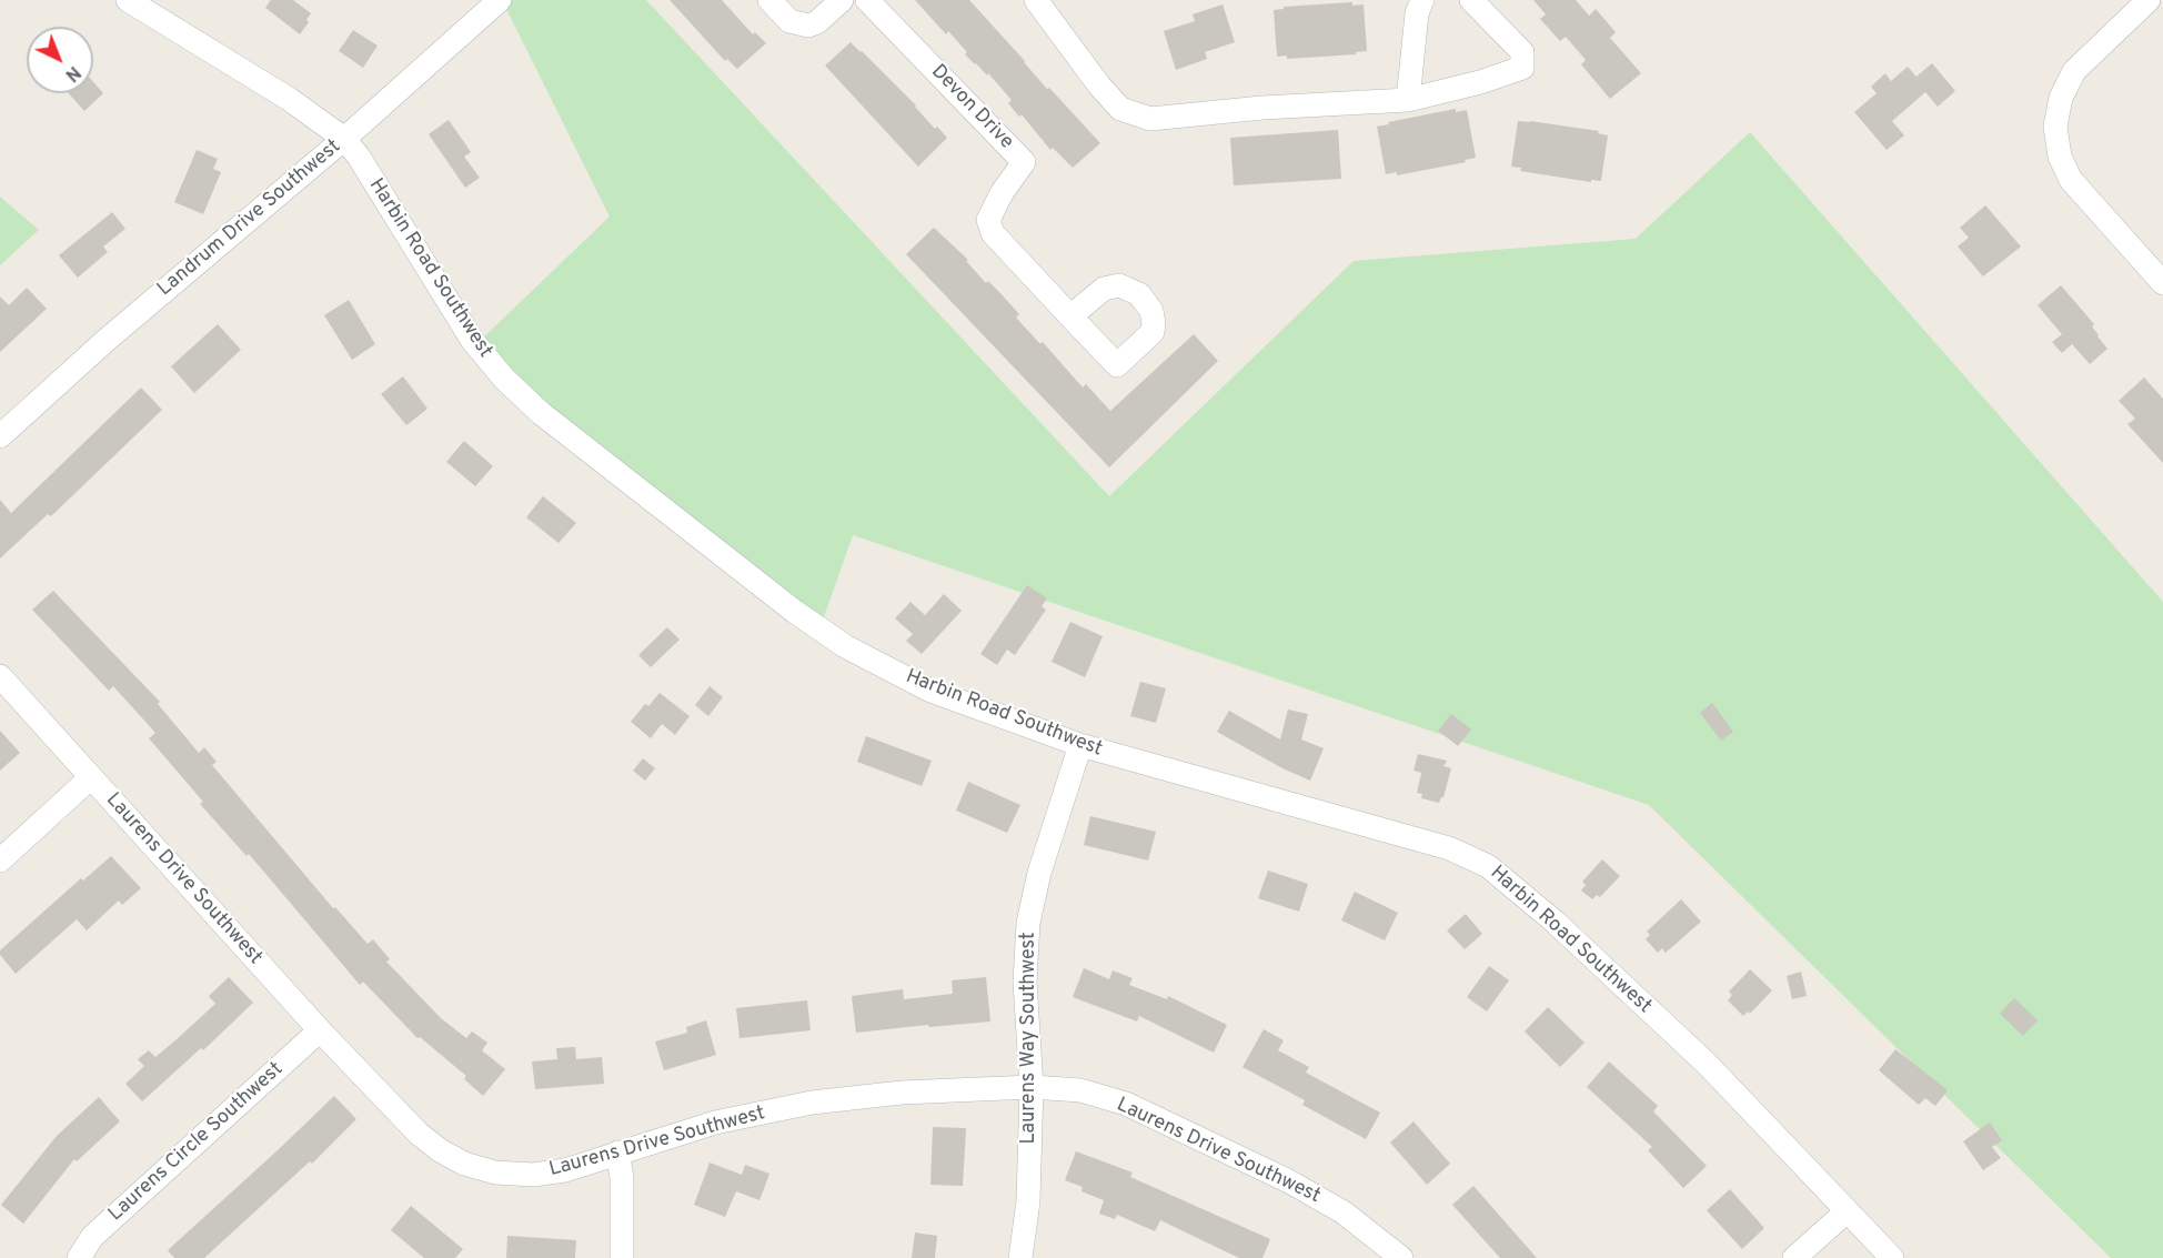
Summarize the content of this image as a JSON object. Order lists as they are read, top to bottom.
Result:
{
  "streets": {
    "street": [
      "Devon Drive",
      "Landrum Drive Southwest",
      "Harbin Road Southwest",
      "Laurens Drive Southwest",
      "Laurens Way Southwest",
      "Laurens Circle Southwest"
    ]
  },
  "crossings": [
    ["Landrum Drive Southwest", "Harbin Road Southwest"],
    ["Harbin Road Southwest", "Laurens Way Southwest"],
    ["Laurens Drive Southwest", "Laurens Way Southwest"],
    ["Laurens Drive Southwest", "Laurens Circle Southwest"]
  ],
  "north": "bottom right"
}
